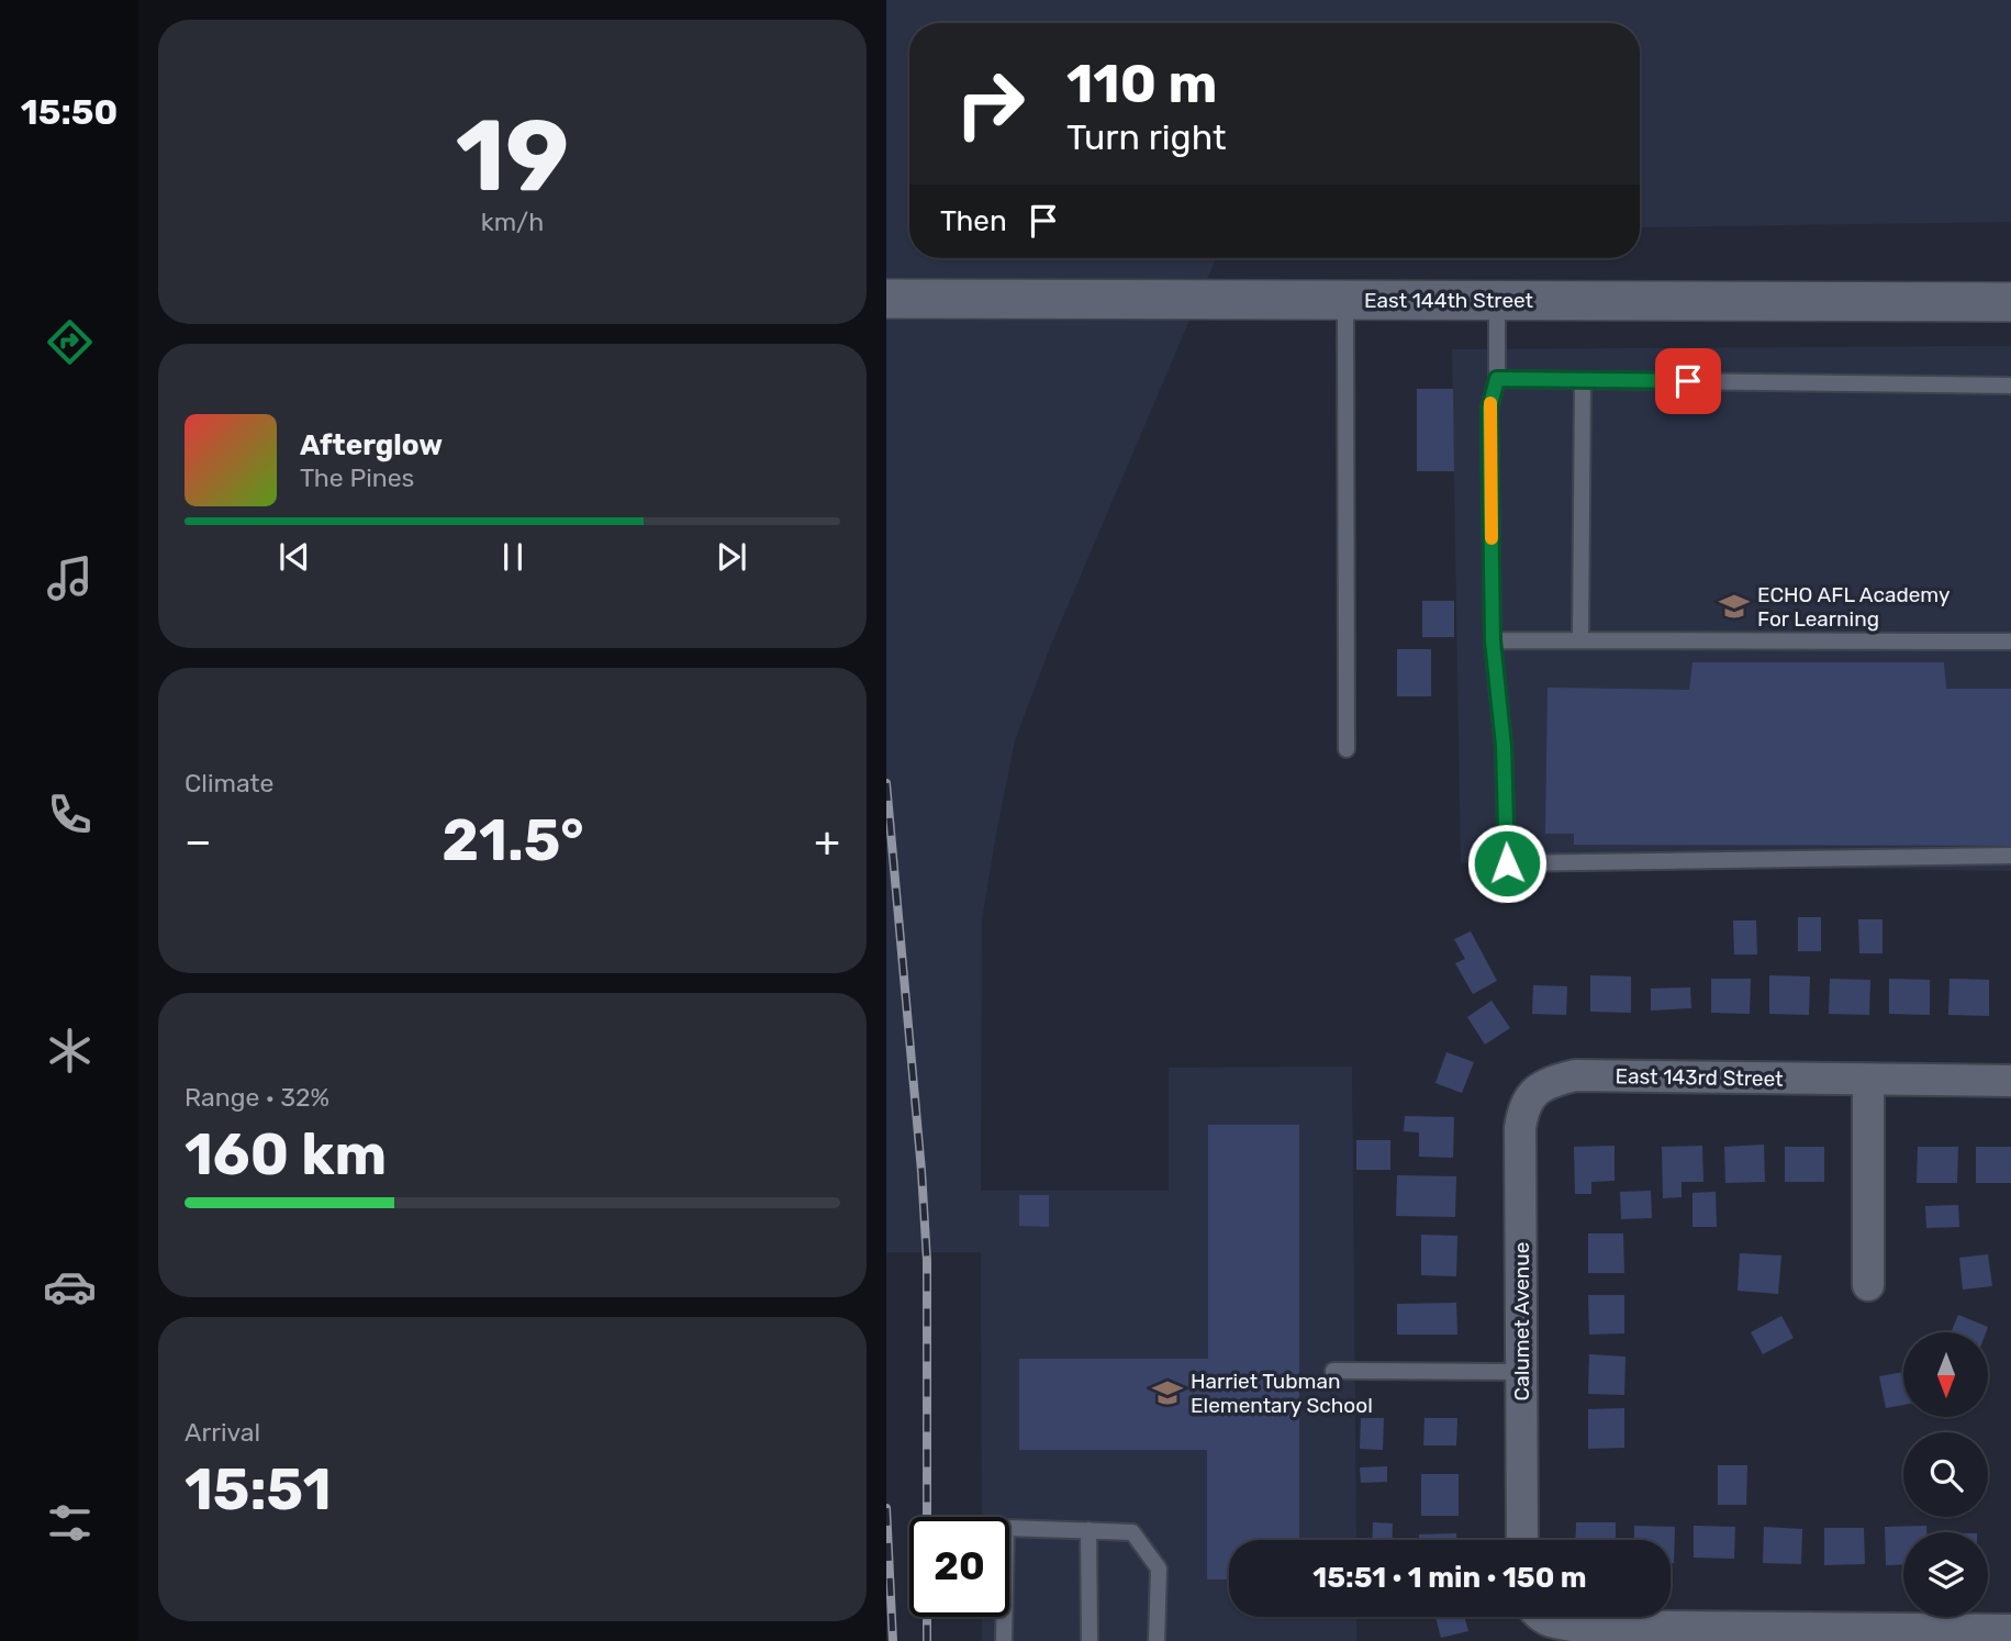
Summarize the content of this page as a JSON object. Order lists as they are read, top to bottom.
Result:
{
  "streets": {
    "street": ["East 144th Street", "East 143rd Street", "Calumet Avenue"]
  },
  "crossings": [
    ["East 143rd Street", "Calumet Avenue"]
  ],
  "places": {
    "school or university": ["ECHO AFL Academy For Learning", "Harriet Tubman Elementary School"]
  },
  "north": "bottom",
  "page": {
    "tabs": "15:50",
    "tile": [
      ["19", "km/h"],
      "Climate",
      ["Range · 32%", "160 km"],
      ["Arrival", "15:51"]
    ],
    "turn": ["110 m", "Turn right"],
    "then": "Then",
    "song": ["Afterglow", "The Pines"],
    "heat": ["−", "21.5°", "+"],
    "limit": "20",
    "trip": "15:51 · 1 min · 150 m"
  }
}
